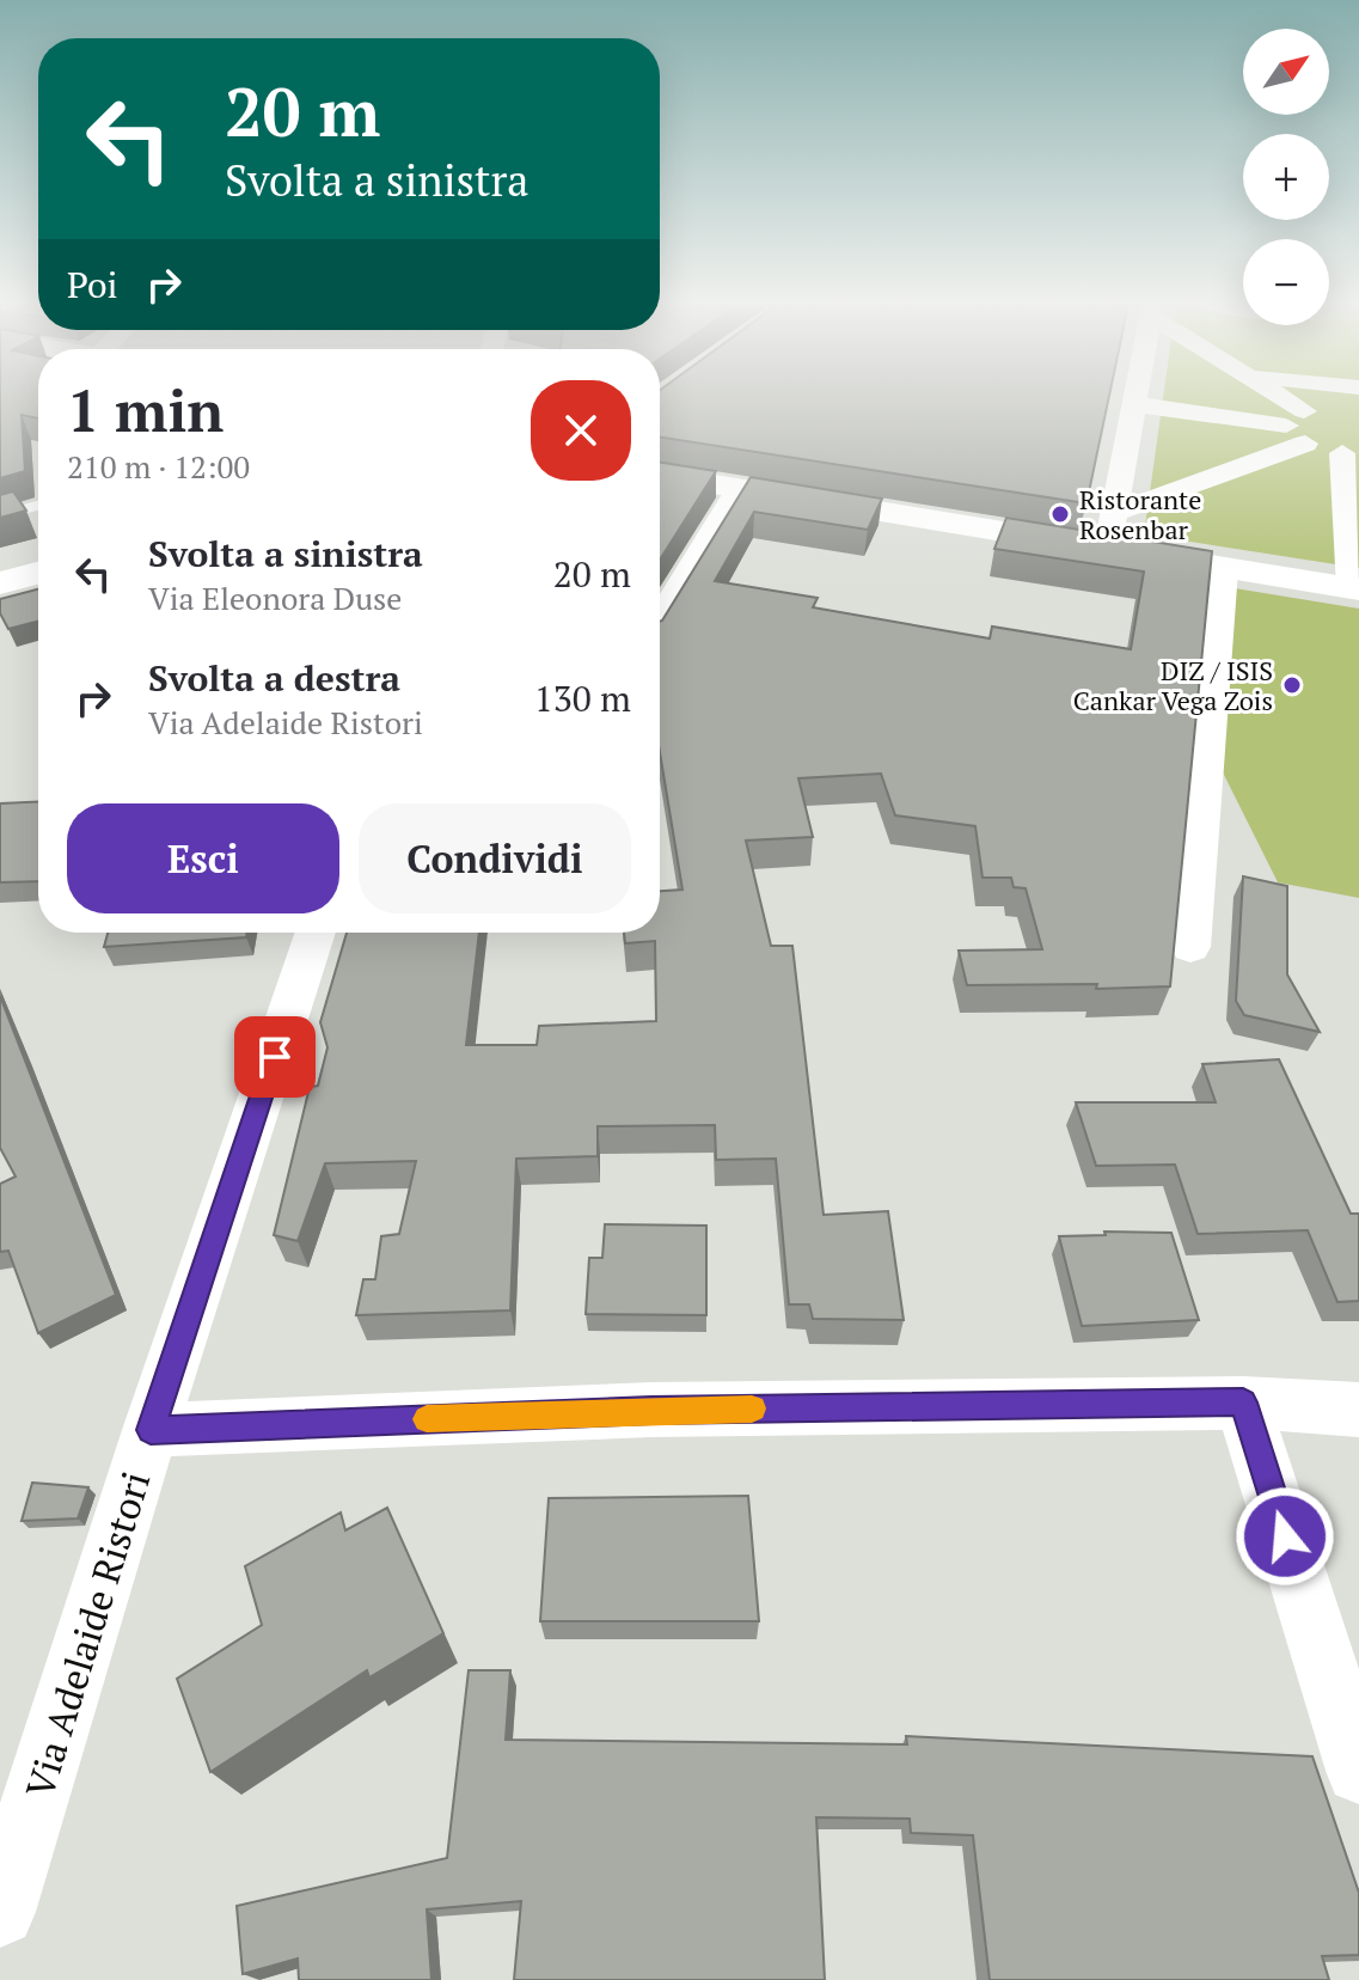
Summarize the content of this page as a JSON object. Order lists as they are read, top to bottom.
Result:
{
  "streets": {
    "street": ["Via Adelaide Ristori"]
  },
  "places": ["Ristorante Rosenbar", "DIZ / ISIS Cankar Vega Zois"],
  "north": "top right",
  "page": {
    "map_buttons": ["+", "−"],
    "turn": ["20 m", "Svolta a sinistra"],
    "then": "Poi",
    "heading": ["1 min", "210 m · 12:00"],
    "list": [
      {
        "name": "Svolta a sinistra",
        "note": "Via Eleonora Duse",
        "value": "20 m"
      },
      {
        "name": "Svolta a destra",
        "note": "Via Adelaide Ristori",
        "value": "130 m"
      }
    ],
    "buttons": ["Esci", "Condividi"]
  }
}
